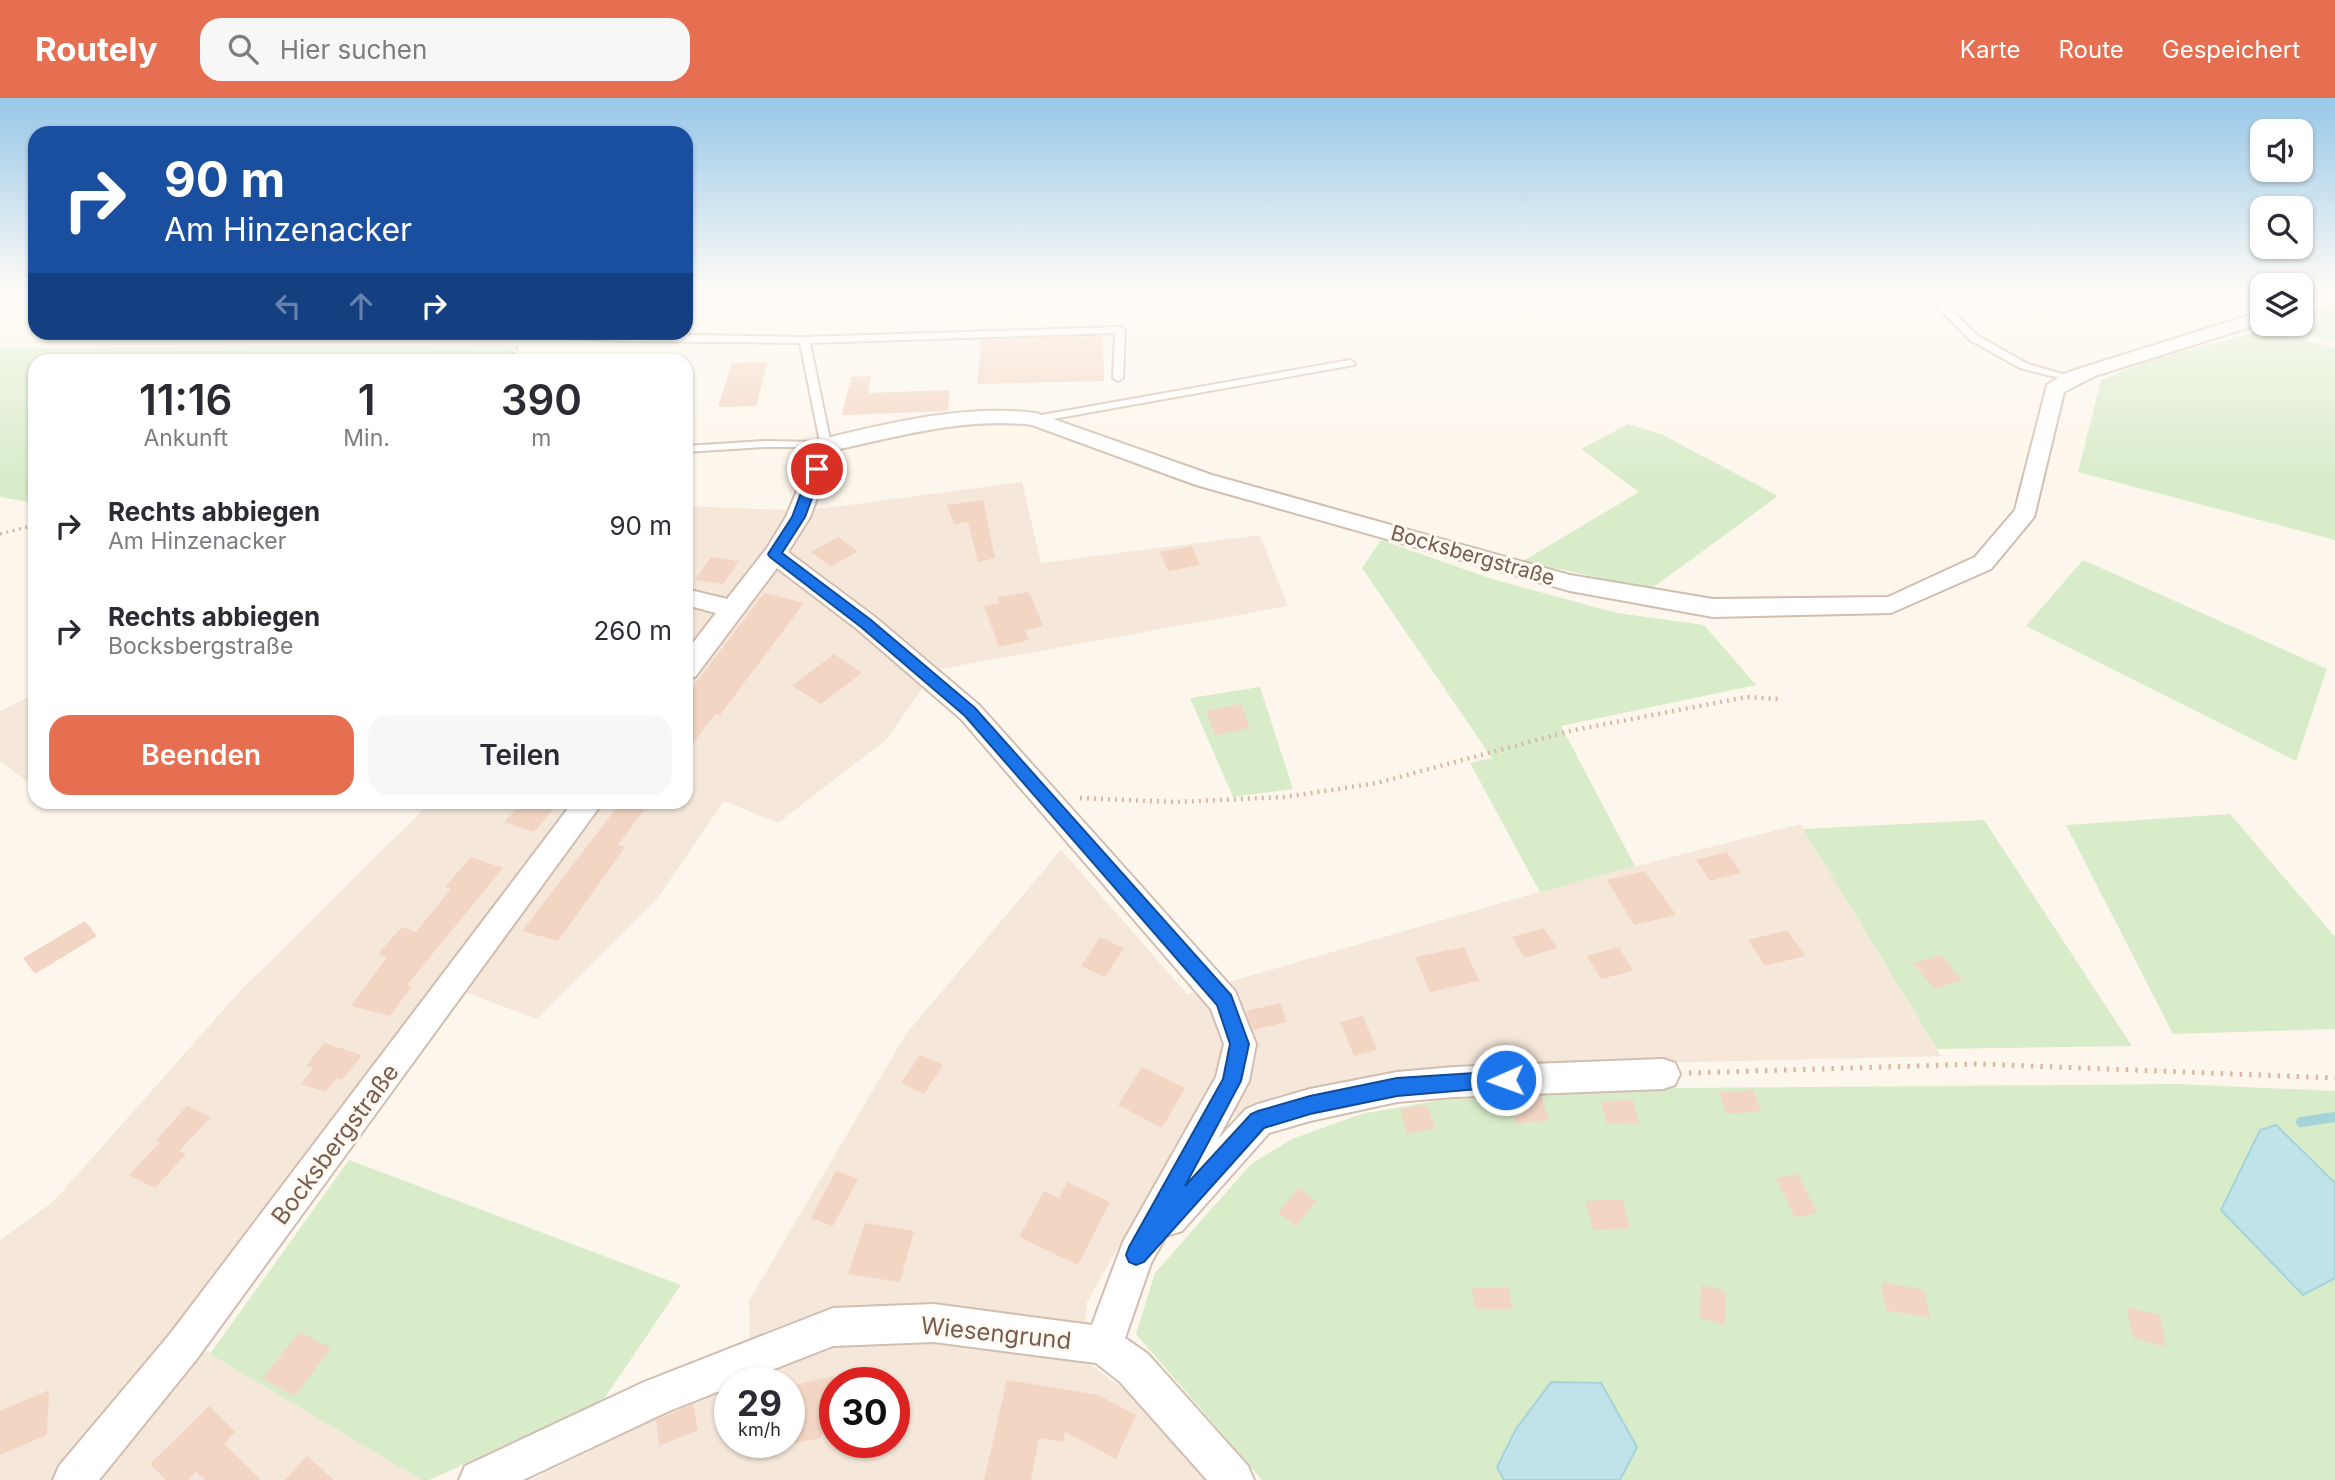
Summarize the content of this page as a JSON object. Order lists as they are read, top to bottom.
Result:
{
  "streets": {
    "street": ["Bocksbergstraße", "Wiesengrund"]
  },
  "page": {
    "header": "Routely",
    "search": "Hier suchen",
    "nav": ["Karte", "Route", "Gespeichert"],
    "turn": ["90 m", "Am Hinzenacker"],
    "eta": [
      "11:16",
      "Ankunft",
      "1",
      "Min.",
      "390",
      "m"
    ],
    "list": [
      {
        "name": "Rechts abbiegen",
        "note": "Am Hinzenacker",
        "value": "90 m"
      },
      {
        "name": "Rechts abbiegen",
        "note": "Bocksbergstraße",
        "value": "260 m"
      }
    ],
    "buttons": ["Beenden", "Teilen"],
    "speed": "29 km/h",
    "limit": "30"
  }
}
